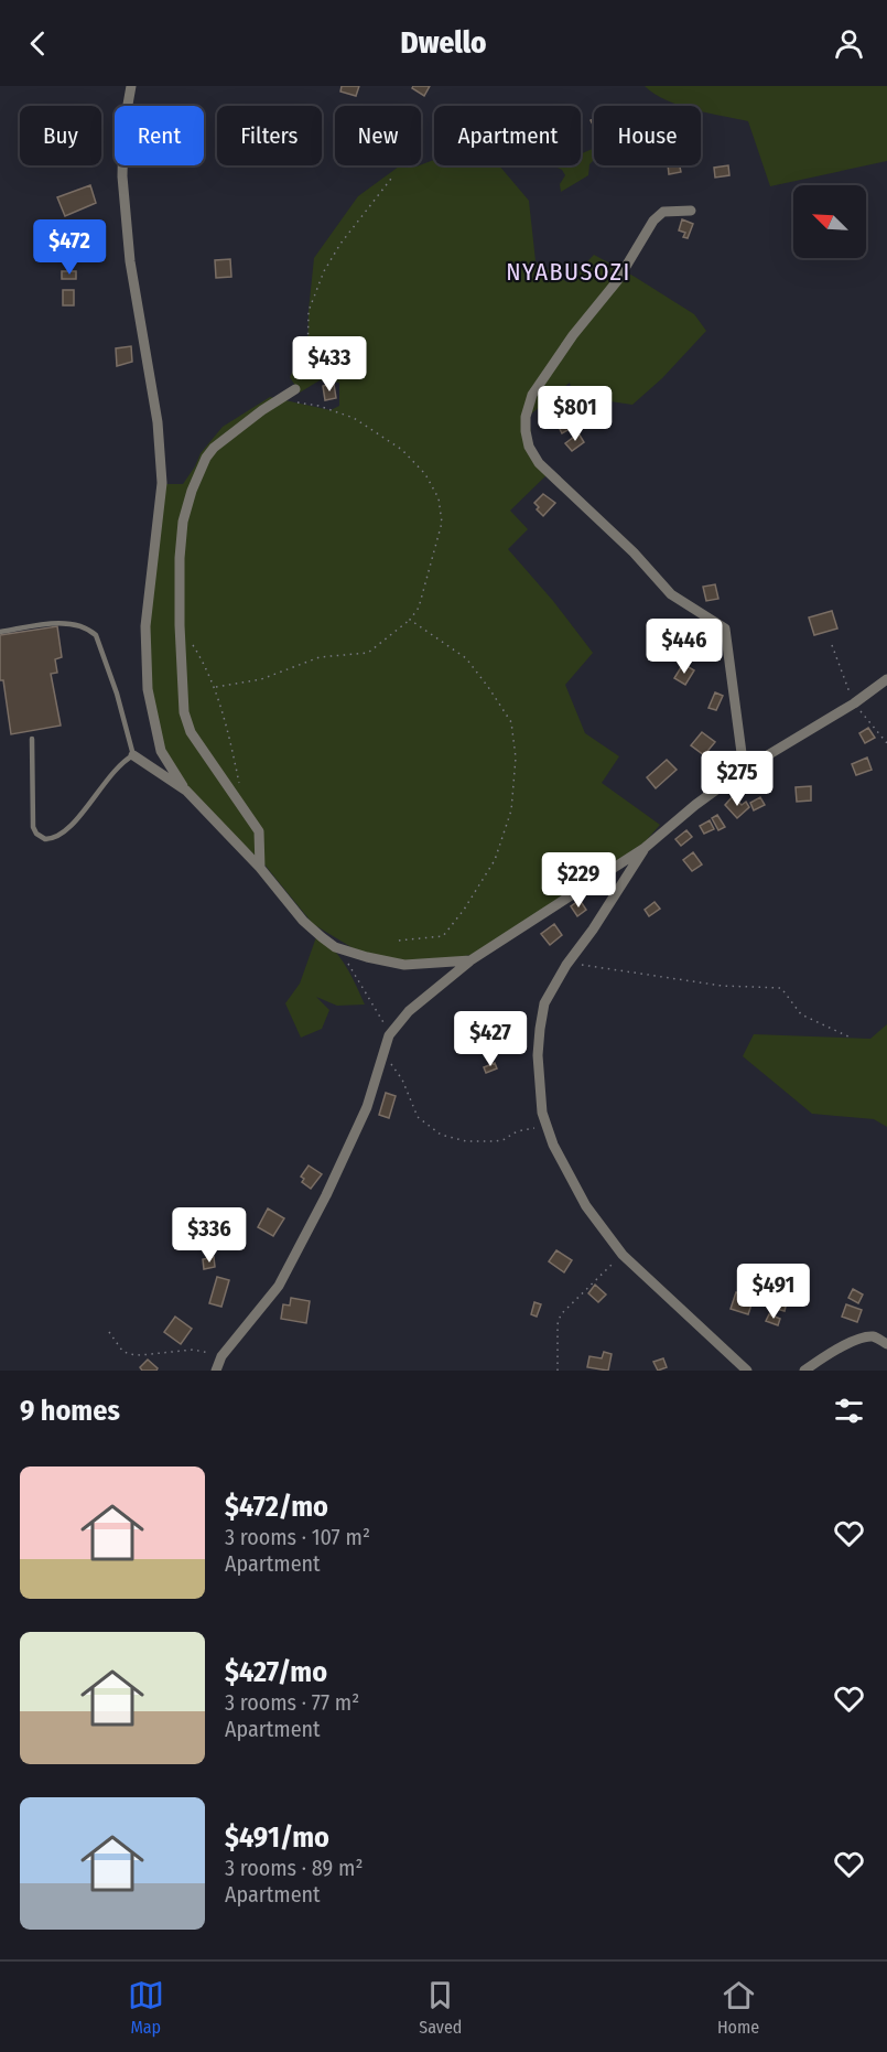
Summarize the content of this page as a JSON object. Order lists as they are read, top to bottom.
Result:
{
  "districts": ["NYABUSOZI"],
  "north": "top left",
  "page": {
    "header": "Dwello",
    "chip": [
      "Buy",
      "Rent",
      "Filters",
      "New",
      "Apartment",
      "House"
    ],
    "price": [
      "$472",
      "$433",
      "$801",
      "$446",
      "$275",
      "$229",
      "$427",
      "$336",
      "$491"
    ],
    "heading": "9 homes",
    "list": [
      {
        "name": "$472/mo",
        "note": "3 rooms · 107 m² · Apartment"
      },
      {
        "name": "$427/mo",
        "note": "3 rooms · 77 m² · Apartment"
      },
      {
        "name": "$491/mo",
        "note": "3 rooms · 89 m² · Apartment"
      }
    ],
    "tabs": ["Map", "Saved", "Home"]
  }
}
